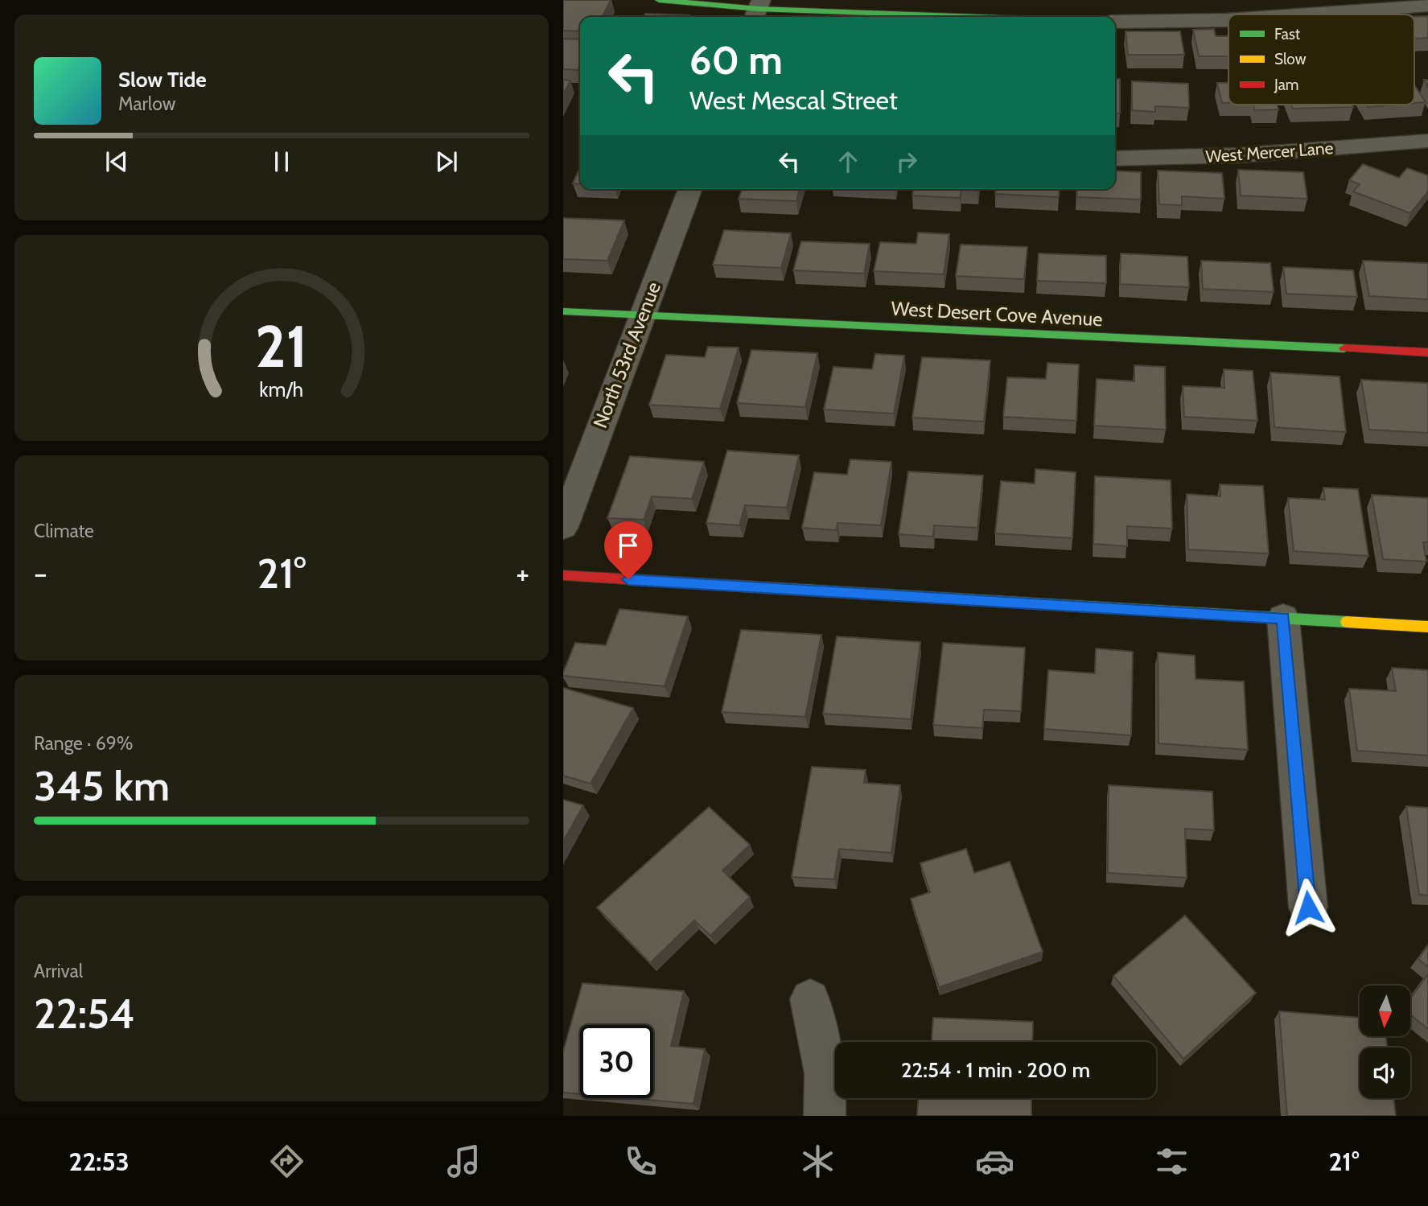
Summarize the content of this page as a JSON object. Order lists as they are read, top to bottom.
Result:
{
  "streets": {
    "street": ["West Mercer Lane", "West Desert Cove Avenue", "North 53rd Avenue"]
  },
  "crossings": [
    ["West Desert Cove Avenue", "North 53rd Avenue"]
  ],
  "legend": ["Fast", "Slow", "Jam"],
  "north": "bottom",
  "page": {
    "turn": ["60 m", "West Mescal Street"],
    "song": ["Slow Tide", "Marlow"],
    "tile": [
      "Climate",
      ["Range · 69%", "345 km"],
      ["Arrival", "22:54"]
    ],
    "heat": ["−", "21°", "+"],
    "limit": "30",
    "trip": "22:54 · 1 min · 200 m",
    "tabs": ["22:53", "21°"],
    "gauge": ["21", "km/h"]
  }
}
